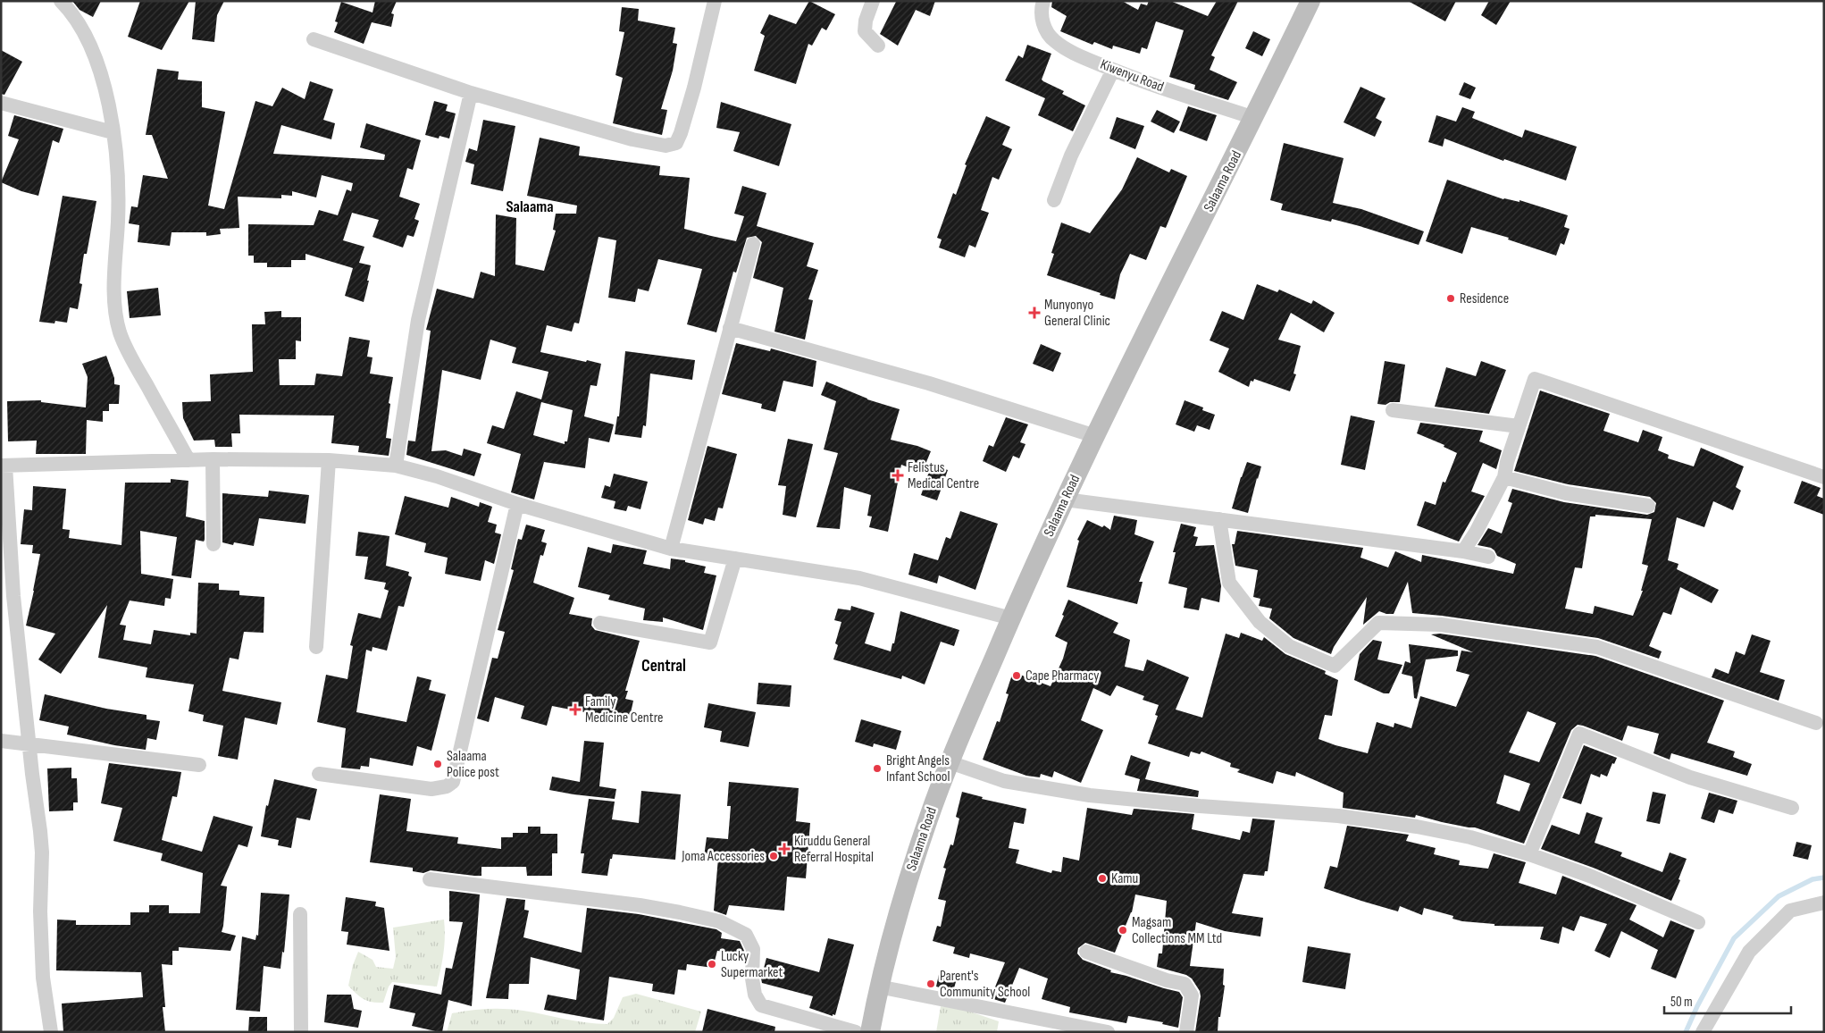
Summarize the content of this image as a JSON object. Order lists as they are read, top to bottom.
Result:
{
  "streets": {
    "main road": ["Salaama Road"],
    "street": ["Kiwenyu Road"]
  },
  "crossings": [
    ["Kiwenyu Road", "Salaama Road"]
  ],
  "districts": ["Salaama", "Central"],
  "places": {
    "other": [
      "Residence",
      "Cape Pharmacy",
      "Salaama Police post",
      "Bright Angels Infant School",
      "Joma Accessories",
      "Kamu",
      "Magsam Collections MM Ltd",
      "Lucky Supermarket",
      "Parent's Community School"
    ],
    "health": [
      "Munyonyo General Clinic",
      "Felistus Medical Centre",
      "Family Medicine Centre",
      "Kiruddu General Referral Hospital"
    ]
  },
  "scale_bar": "50 m"
}
